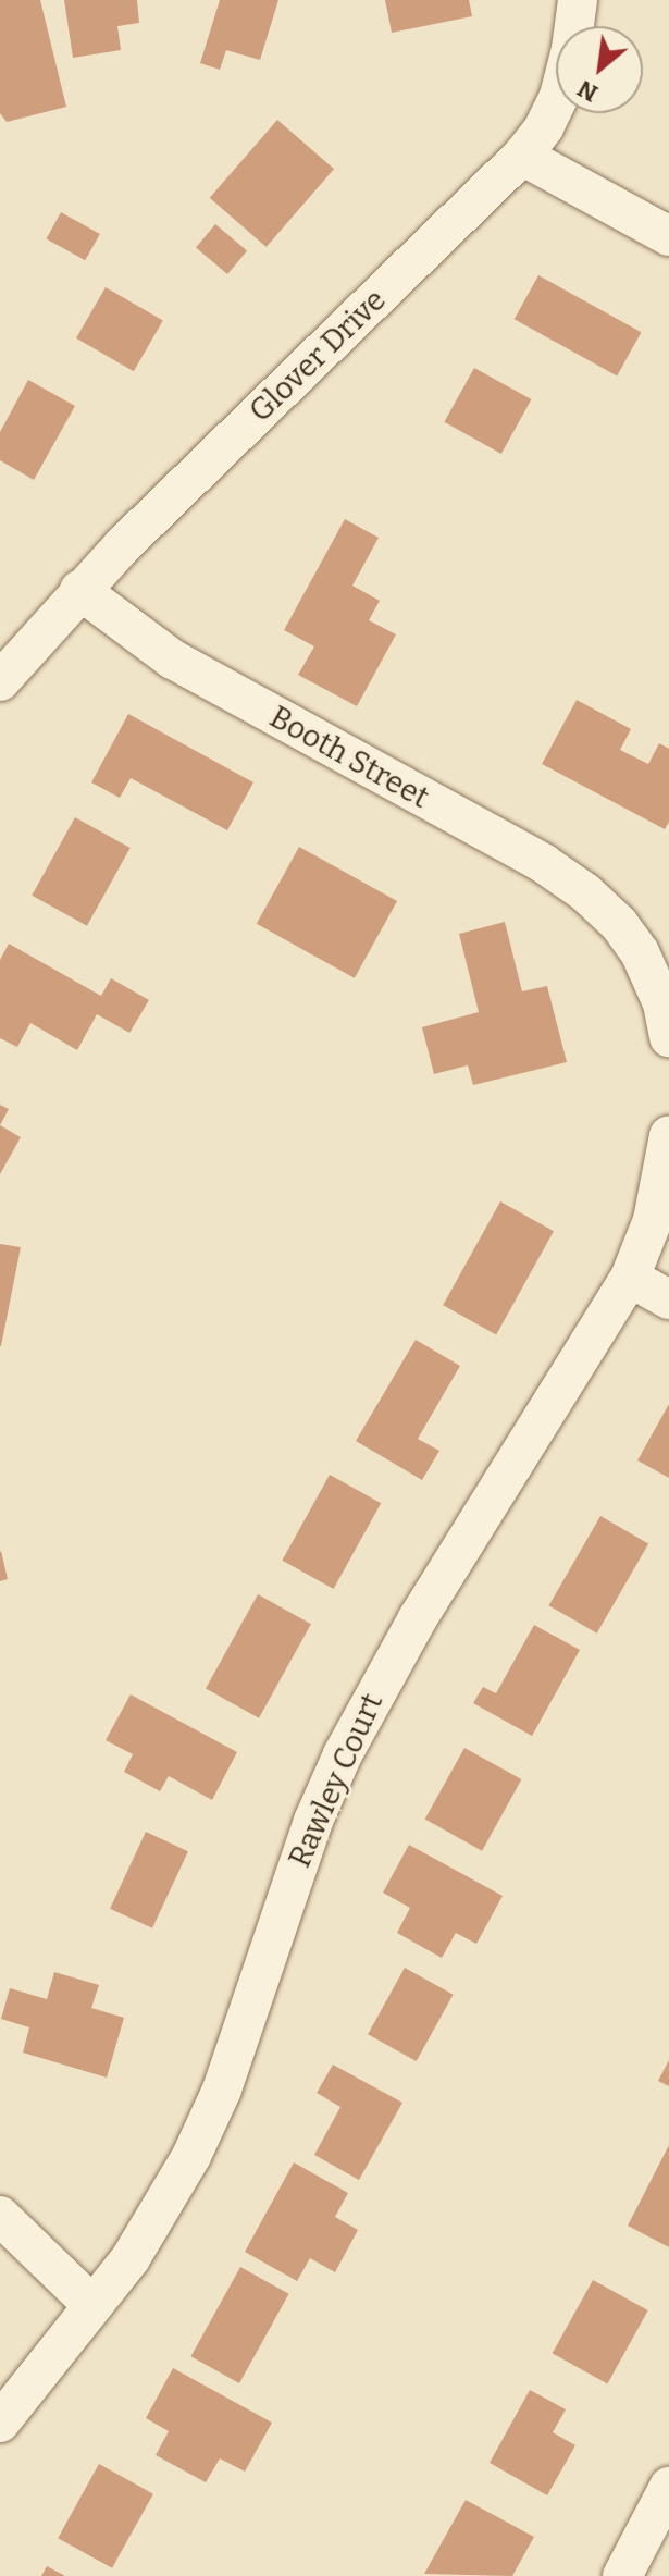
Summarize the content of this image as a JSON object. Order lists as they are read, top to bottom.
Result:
{
  "streets": {
    "street": ["Glover Drive", "Booth Street", "Rawley Court"]
  },
  "crossings": [
    ["Glover Drive", "Booth Street"]
  ],
  "north": "bottom left"
}
